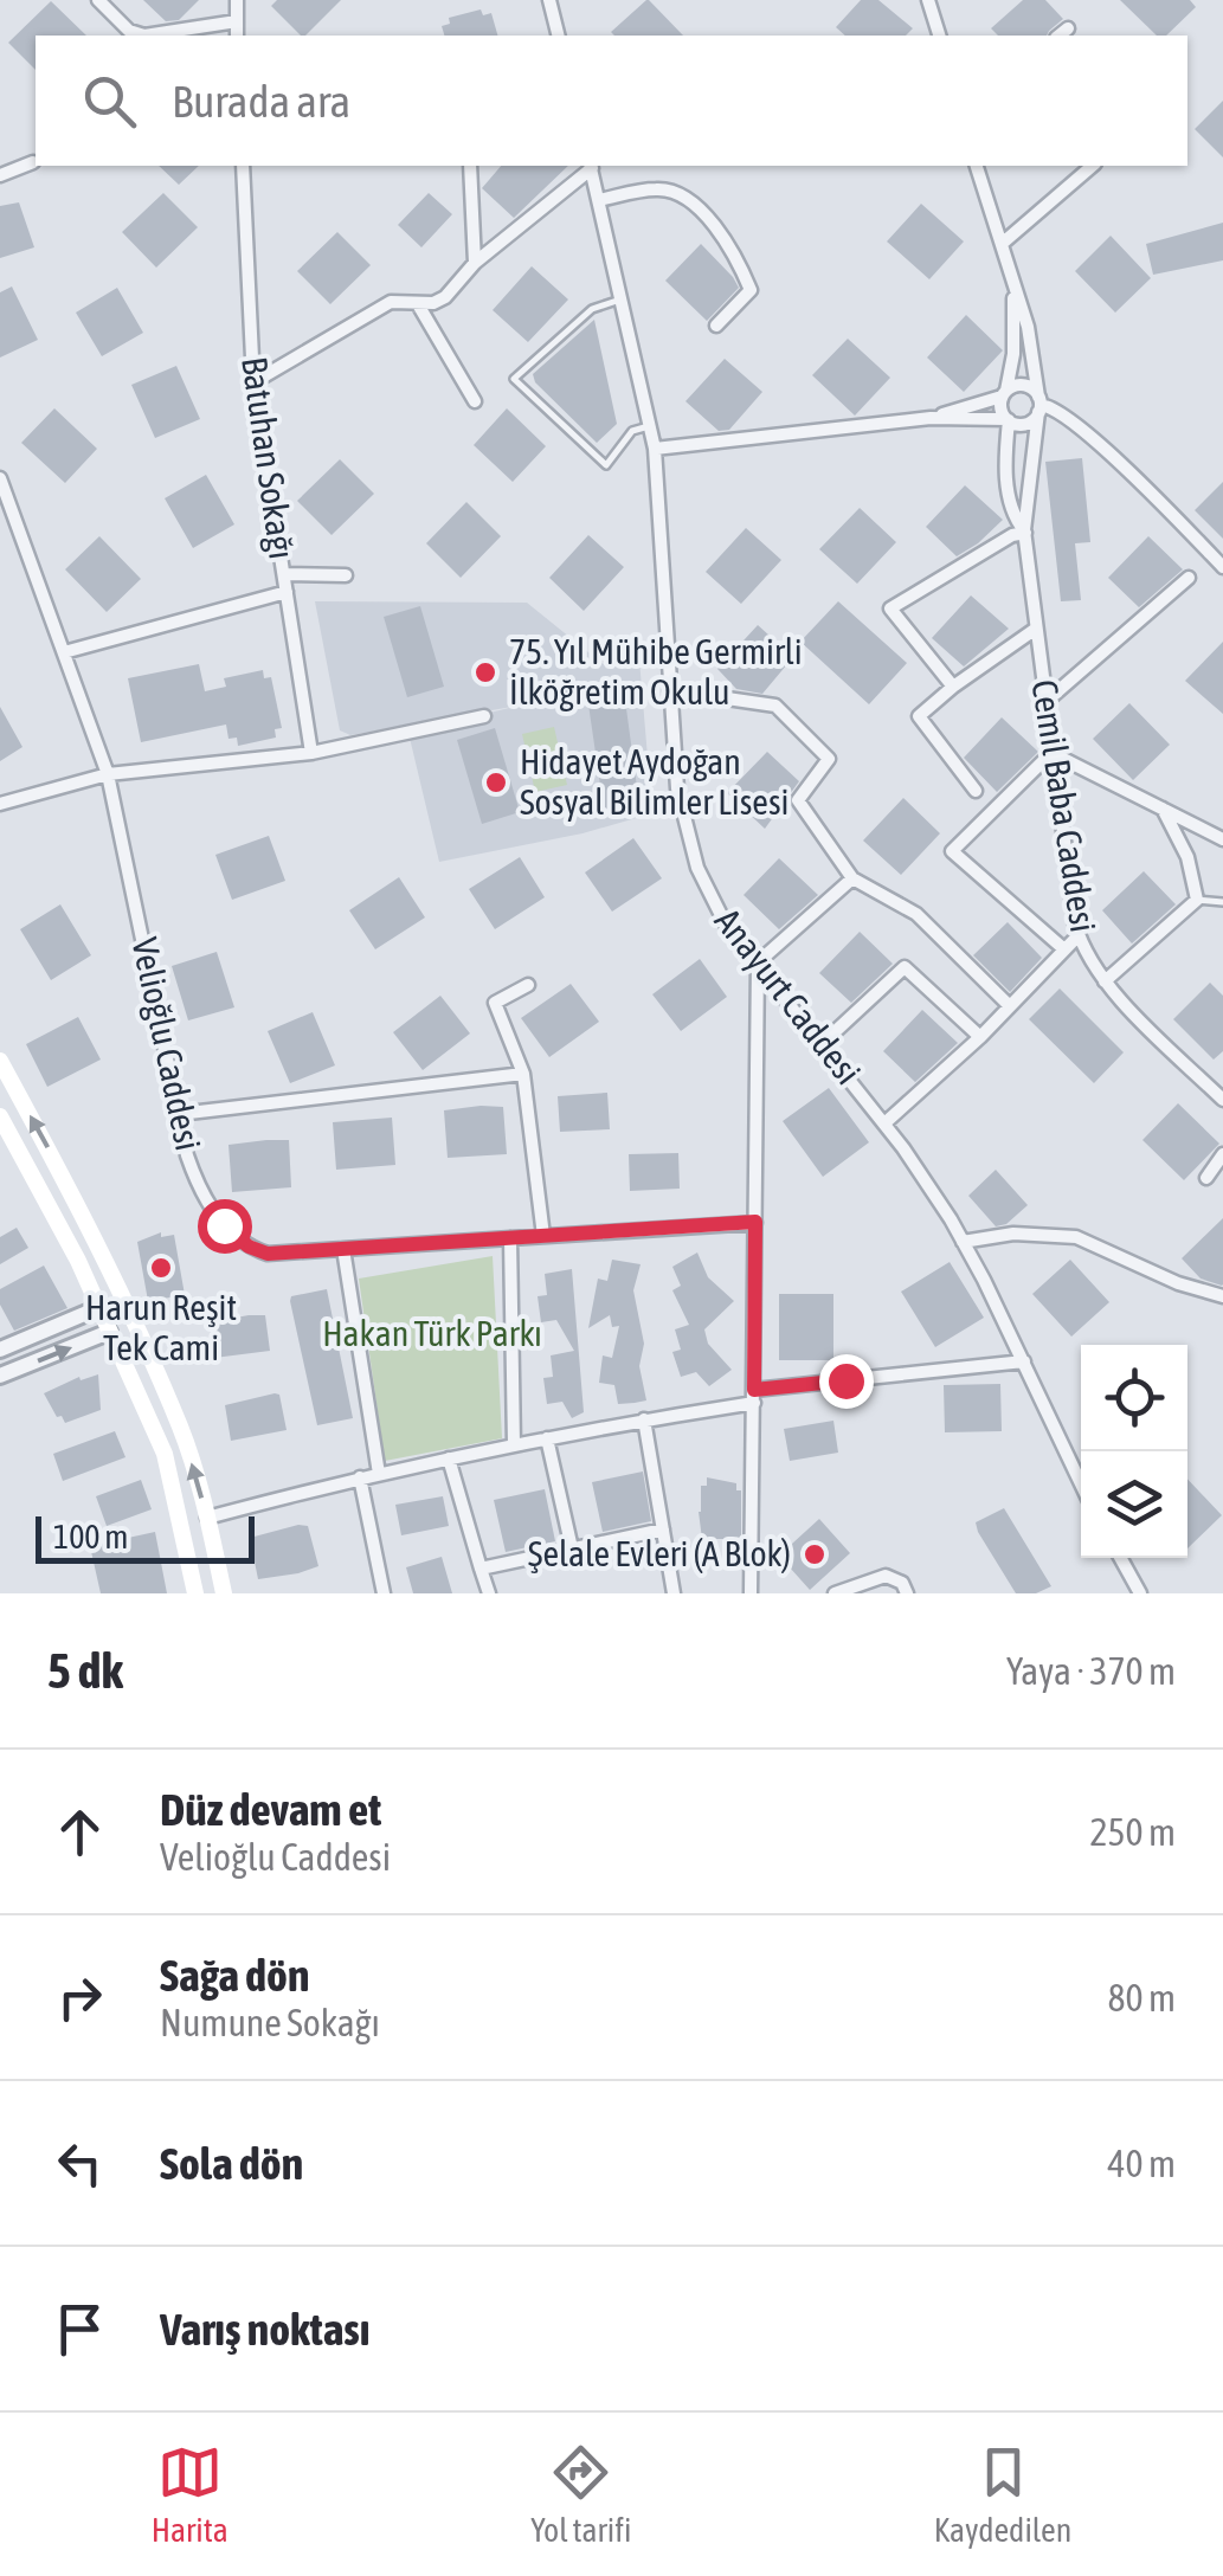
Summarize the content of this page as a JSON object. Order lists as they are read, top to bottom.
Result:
{
  "streets": {
    "street": [
      "Batuhan Sokağı",
      "Cemil Baba Caddesi",
      "Anayurt Caddesi",
      "Velioğlu Caddesi"
    ]
  },
  "parks": ["Hakan Türk Parkı"],
  "places": [
    "75. Yıl Mühibe Germirli İlköğretim Okulu",
    "Hidayet Aydoğan Sosyal Bilimler Lisesi",
    "Harun Reşit Tek Cami",
    "Şelale Evleri (A Blok)"
  ],
  "scale_bar": "100 m",
  "page": {
    "search": "Burada ara",
    "scale": "100 m",
    "heading": ["5 dk", "Yaya · 370 m"],
    "list": [
      ["Düz devam et", "Velioğlu Caddesi", "250 m"],
      ["Sağa dön", "Numune Sokağı", "80 m"],
      ["Sola dön", "40 m"],
      "Varış noktası"
    ],
    "nav": ["Harita", "Yol tarifi", "Kaydedilen"]
  }
}
